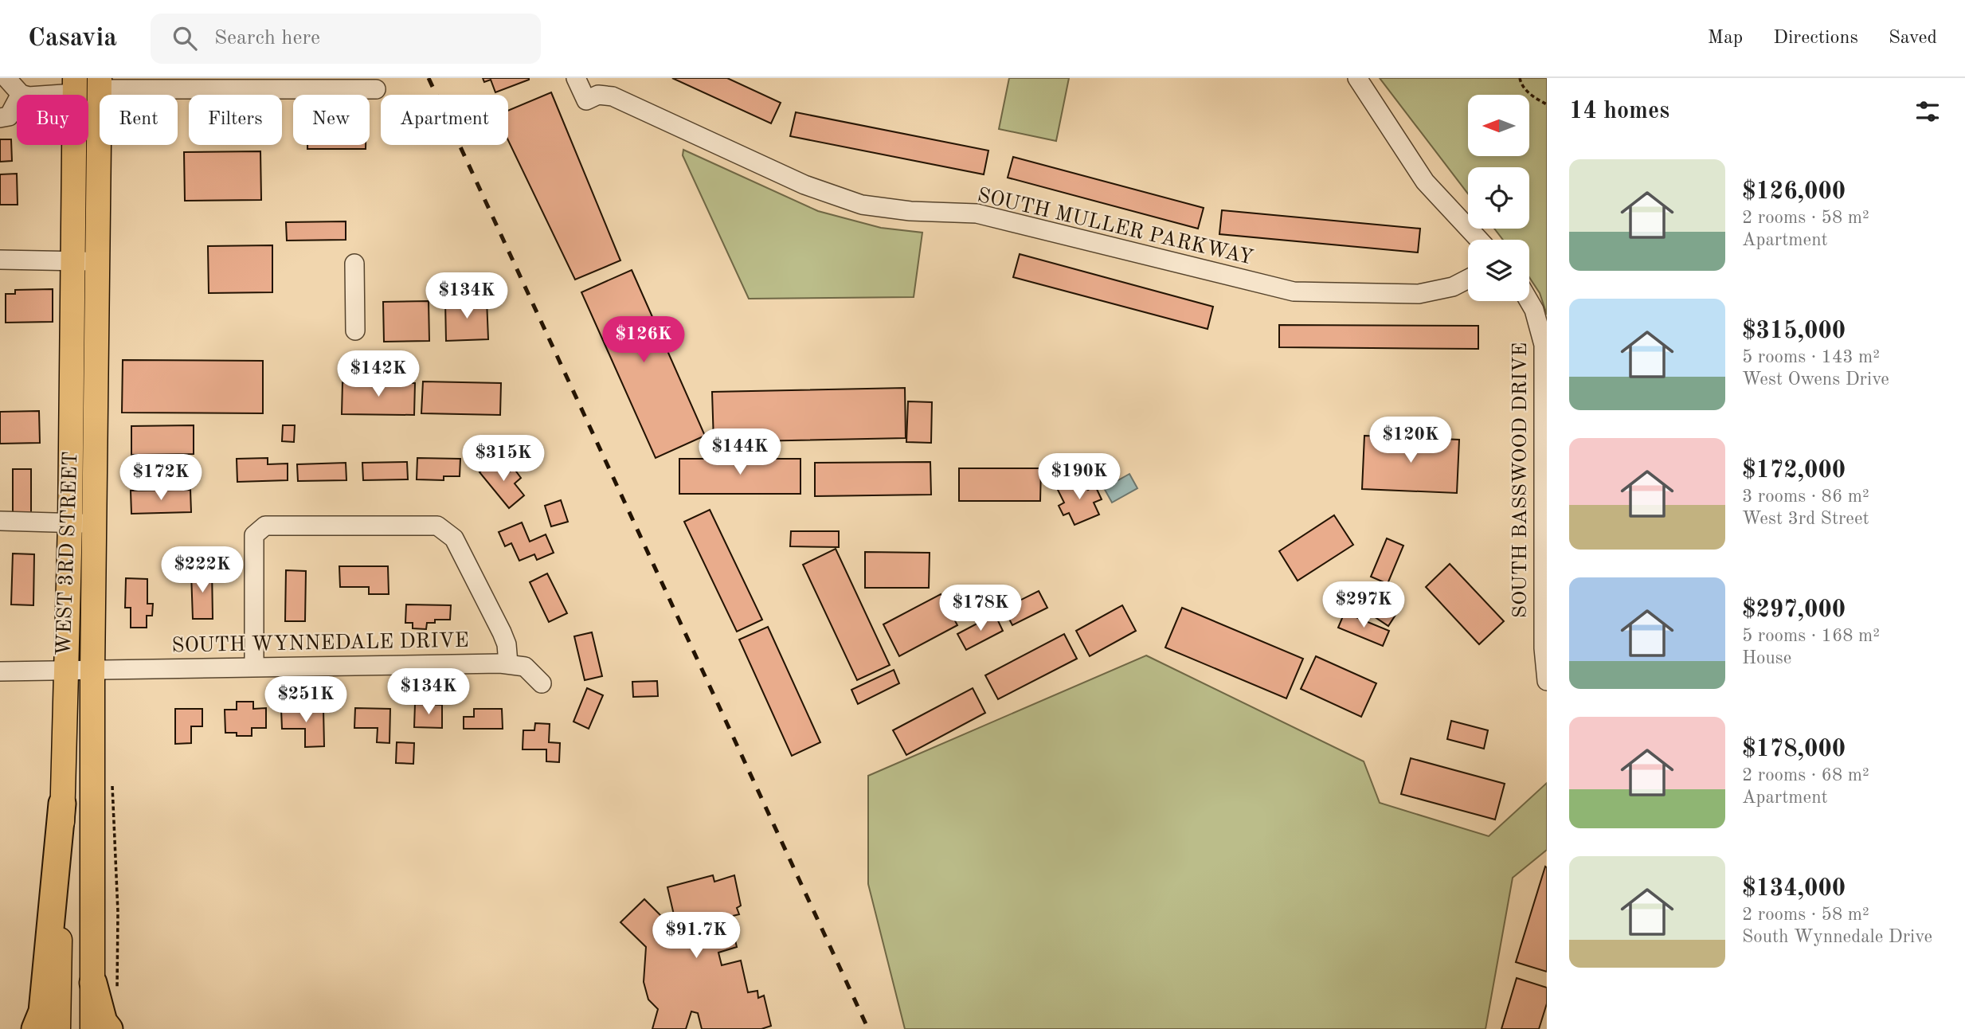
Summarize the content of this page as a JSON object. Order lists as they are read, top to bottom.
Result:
{
  "streets": {
    "main road": ["WEST 3RD STREET"],
    "street": ["SOUTH MULLER PARKWAY", "SOUTH BASSWOOD DRIVE", "SOUTH WYNNEDALE DRIVE"]
  },
  "crossings": [
    ["WEST 3RD STREET", "SOUTH WYNNEDALE DRIVE"]
  ],
  "north": "left",
  "page": {
    "header": "Casavia",
    "search": "Search here",
    "nav": ["Map", "Directions", "Saved"],
    "heading": "14 homes",
    "chip": [
      "Buy",
      "Rent",
      "Filters",
      "New",
      "Apartment"
    ],
    "list": [
      {
        "name": "$126,000",
        "note": "2 rooms · 58 m² · Apartment"
      },
      {
        "name": "$315,000",
        "note": "5 rooms · 143 m² · West Owens Drive"
      },
      {
        "name": "$172,000",
        "note": "3 rooms · 86 m² · West 3rd Street"
      },
      {
        "name": "$297,000",
        "note": "5 rooms · 168 m² · House"
      },
      {
        "name": "$178,000",
        "note": "2 rooms · 68 m² · Apartment"
      },
      {
        "name": "$134,000",
        "note": "2 rooms · 58 m² · South Wynnedale Drive"
      }
    ],
    "price": [
      "$134K",
      "$126K",
      "$142K",
      "$120K",
      "$144K",
      "$315K",
      "$190K",
      "$172K",
      "$222K",
      "$297K",
      "$178K",
      "$134K",
      "$251K",
      "$91.7K"
    ]
  }
}
